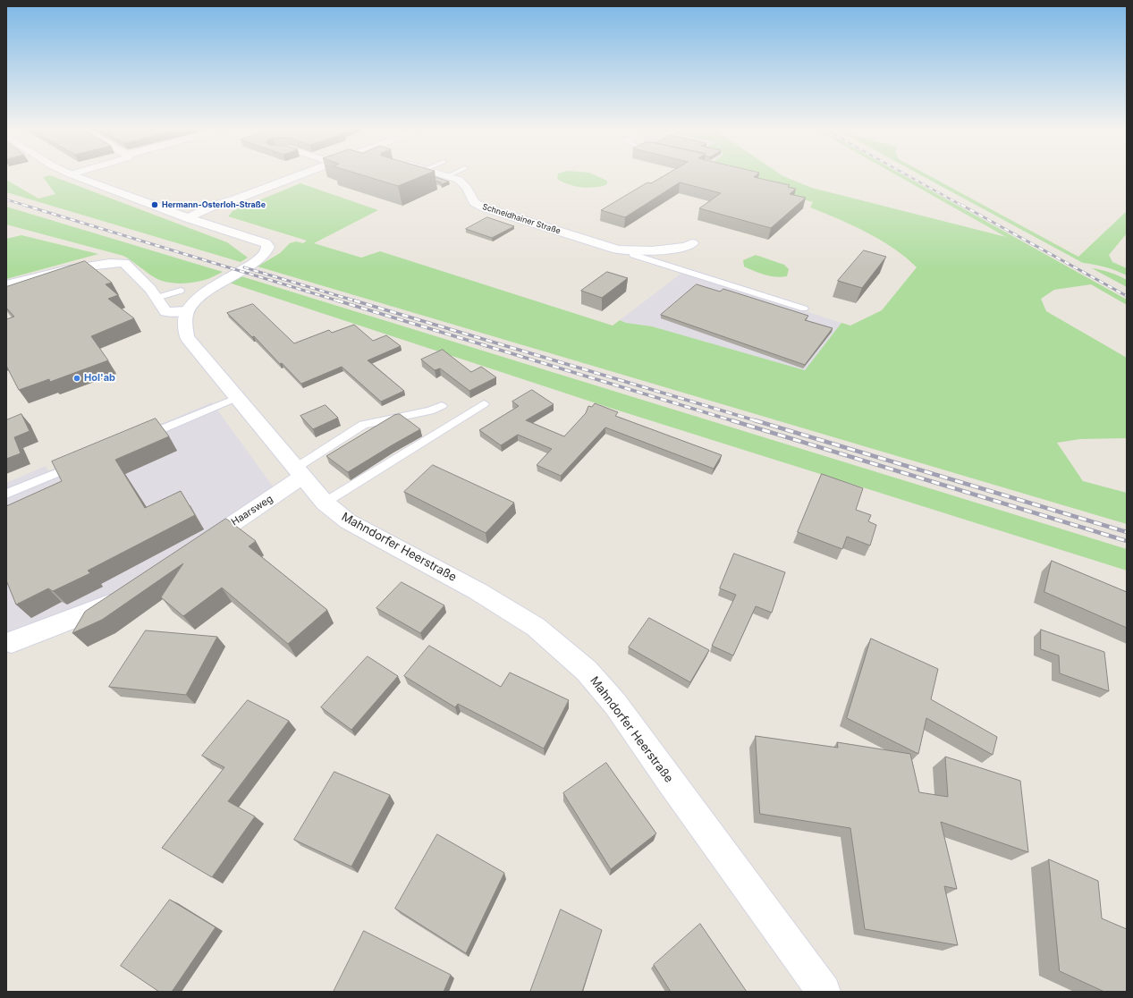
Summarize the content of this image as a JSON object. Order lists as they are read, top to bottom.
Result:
{
  "streets": {
    "street": ["Schneidhainer Straße", "Haarsweg", "Mahndorfer Heerstraße"]
  },
  "crossings": [
    ["Haarsweg", "Mahndorfer Heerstraße"]
  ],
  "places": ["Hermann-Osterloh-Straße", "Hol'ab"]
}
